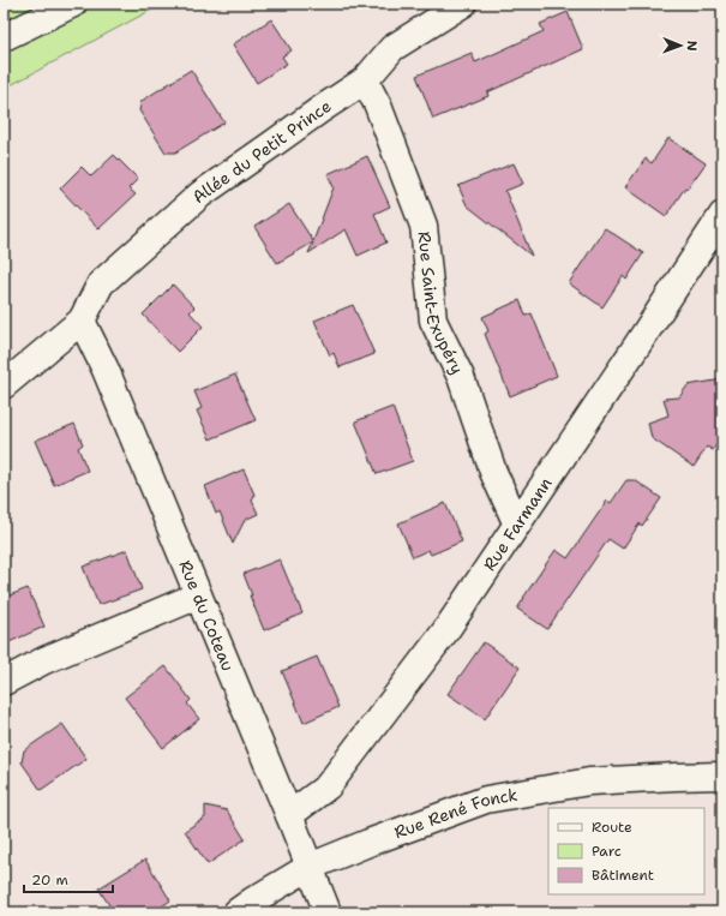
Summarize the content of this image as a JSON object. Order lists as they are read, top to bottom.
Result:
{
  "streets": {
    "street": [
      "Allée du Petit Prince",
      "Rue Saint-Exupéry",
      "Rue Farmann",
      "Rue du Coteau",
      "Rue René Fonck"
    ]
  },
  "crossings": [
    ["Allée du Petit Prince", "Rue Saint-Exupéry"],
    ["Allée du Petit Prince", "Rue du Coteau"],
    ["Rue Saint-Exupéry", "Rue Farmann"],
    ["Rue Farmann", "Rue du Coteau"],
    ["Rue du Coteau", "Rue René Fonck"]
  ],
  "legend": ["Route", "Parc", "Bâtiment"],
  "scale_bar": "20 m",
  "north": "right"
}
